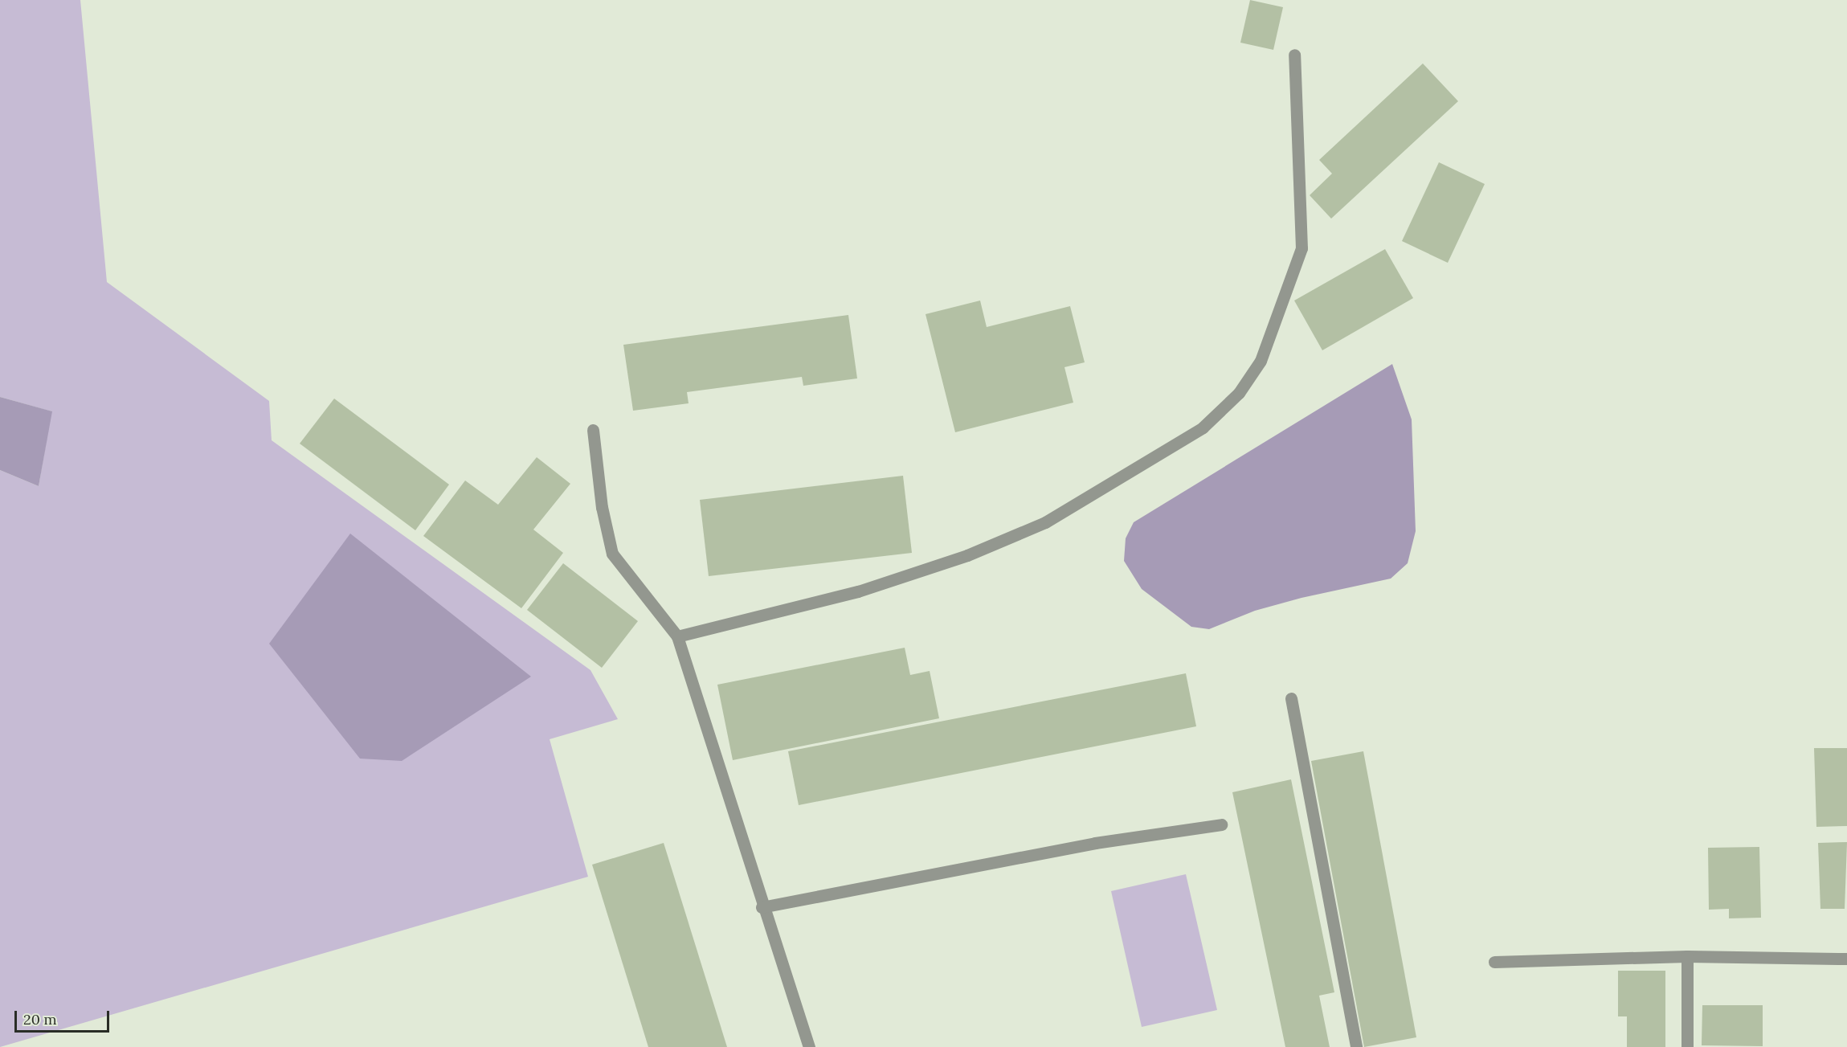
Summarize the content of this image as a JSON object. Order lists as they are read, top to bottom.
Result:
{
  "scale_bar": "20 m"
}
